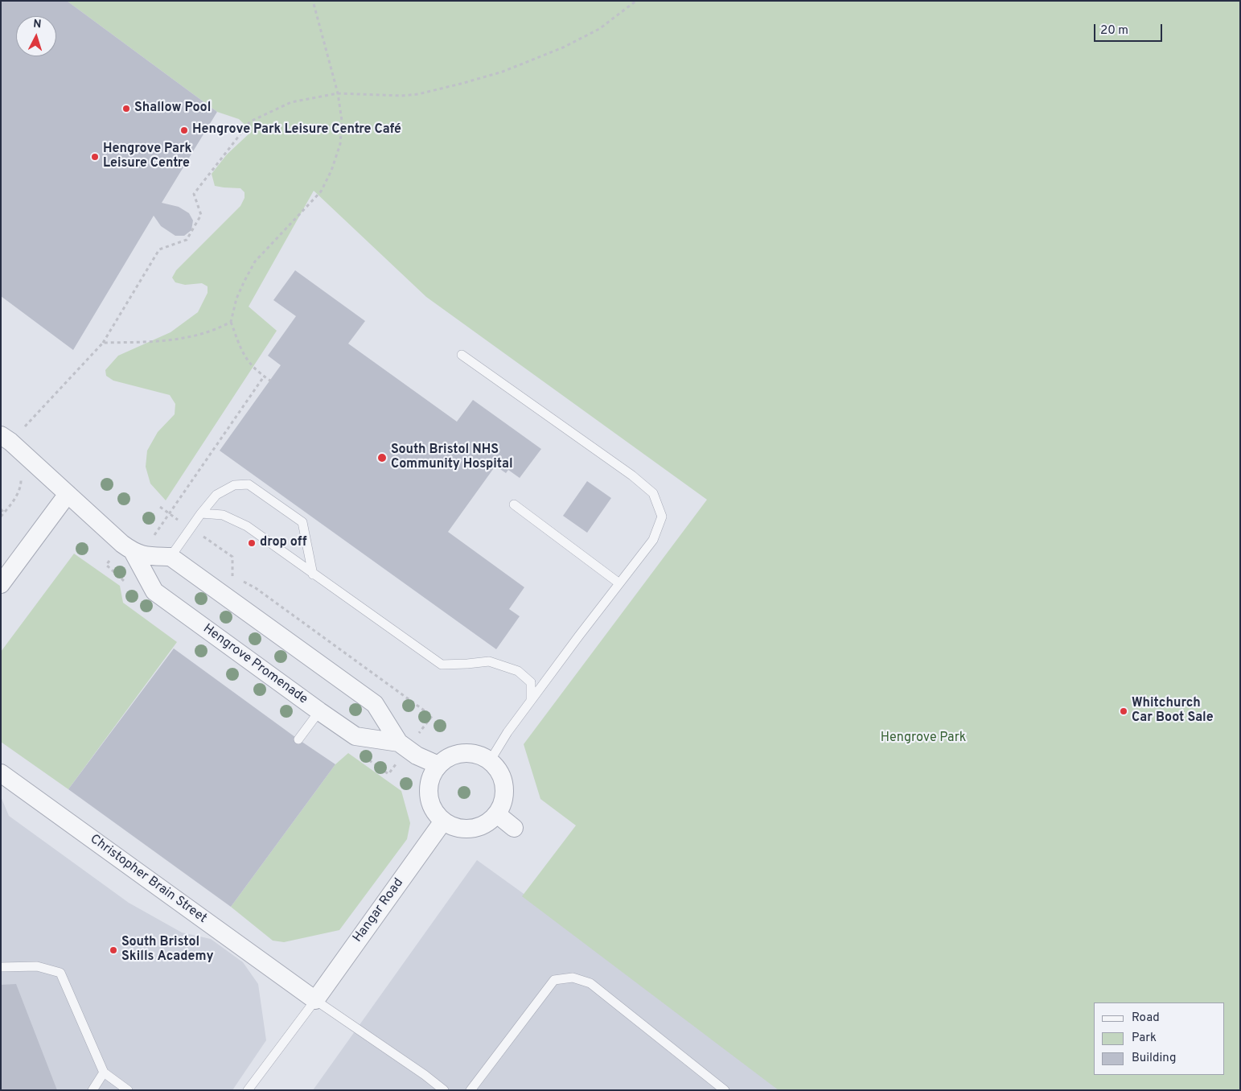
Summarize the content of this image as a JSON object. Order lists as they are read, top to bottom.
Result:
{
  "streets": {
    "street": ["Hengrove Promenade", "Christopher Brain Street", "Hangar Road"]
  },
  "crossings": [
    ["Hengrove Promenade", "Hangar Road"],
    ["Christopher Brain Street", "Hangar Road"]
  ],
  "parks": ["Hengrove Park"],
  "places": [
    "Shallow Pool",
    "Hengrove Park Leisure Centre Café",
    "Hengrove Park Leisure Centre",
    "South Bristol NHS Community Hospital",
    "drop off",
    "Whitchurch Car Boot Sale",
    "South Bristol Skills Academy"
  ],
  "legend": ["Road", "Park", "Building"],
  "scale_bar": "20 m",
  "north": "top"
}
